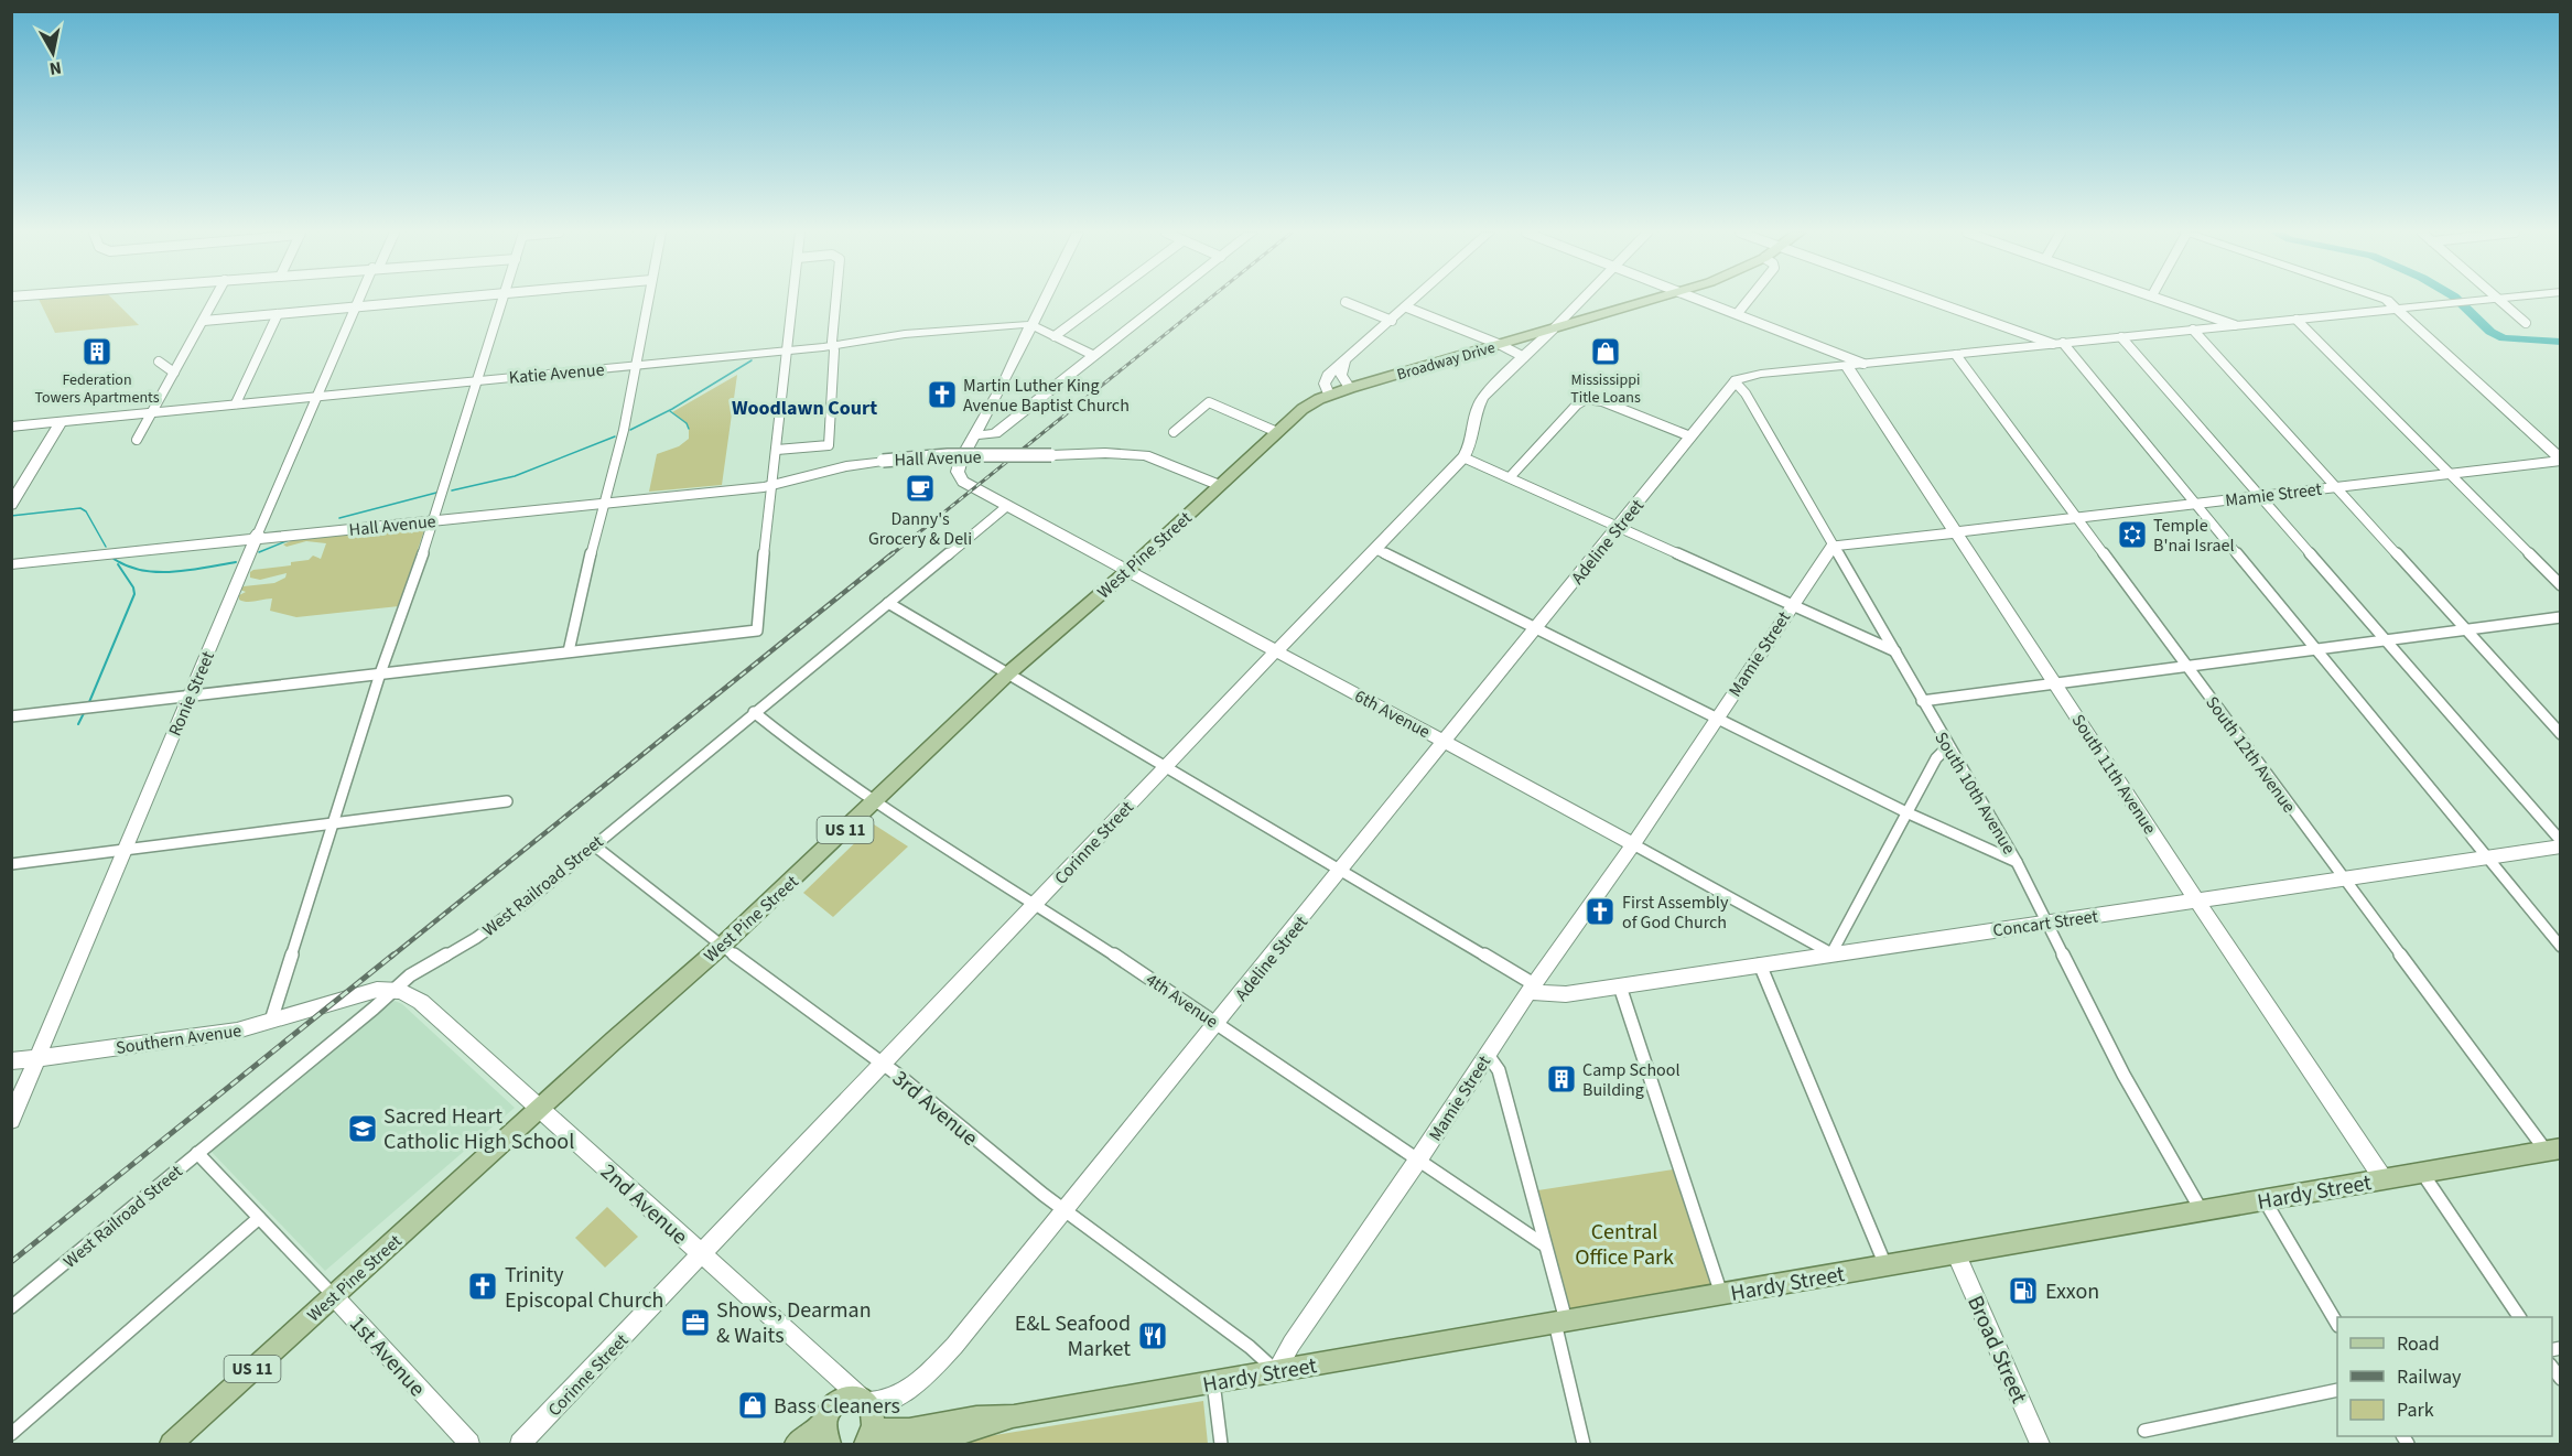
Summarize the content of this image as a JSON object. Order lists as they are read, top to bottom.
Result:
{
  "streets": {
    "main road": [
      "Broadway Drive",
      "West Pine Street",
      "US 11",
      "Hardy Street"
    ],
    "street": [
      "Katie Avenue",
      "Hall Avenue",
      "Mamie Street",
      "Adeline Street",
      "Ronie Street",
      "6th Avenue",
      "South 12th Avenue",
      "South 11th Avenue",
      "South 10th Avenue",
      "Corinne Street",
      "West Railroad Street",
      "Concart Street",
      "4th Avenue",
      "Southern Avenue",
      "3rd Avenue",
      "2nd Avenue",
      "Broad Street",
      "1st Avenue"
    ]
  },
  "crossings": [
    ["Broadway Drive", "West Pine Street"],
    ["Broadway Drive", "Corinne Street"],
    ["Katie Avenue", "Ronie Street"],
    ["Hall Avenue", "West Pine Street"],
    ["Hall Avenue", "Ronie Street"],
    ["Mamie Street", "6th Avenue"],
    ["Mamie Street", "South 12th Avenue"],
    ["Mamie Street", "South 11th Avenue"],
    ["Mamie Street", "South 10th Avenue"],
    ["Mamie Street", "Concart Street"],
    ["Mamie Street", "4th Avenue"],
    ["Mamie Street", "3rd Avenue"],
    ["Mamie Street", "Hardy Street"],
    ["Adeline Street", "6th Avenue"],
    ["Adeline Street", "South 10th Avenue"],
    ["Adeline Street", "4th Avenue"],
    ["Adeline Street", "3rd Avenue"],
    ["Adeline Street", "Hardy Street"],
    ["Adeline Street", "2nd Avenue"],
    ["West Pine Street", "6th Avenue"],
    ["West Pine Street", "4th Avenue"],
    ["West Pine Street", "3rd Avenue"],
    ["West Pine Street", "2nd Avenue"],
    ["West Pine Street", "1st Avenue"],
    ["Ronie Street", "Southern Avenue"],
    ["6th Avenue", "Corinne Street"],
    ["6th Avenue", "West Railroad Street"],
    ["6th Avenue", "Concart Street"],
    ["South 12th Avenue", "Concart Street"],
    ["South 12th Avenue", "Hardy Street"],
    ["South 11th Avenue", "Concart Street"],
    ["South 11th Avenue", "Hardy Street"],
    ["South 10th Avenue", "Concart Street"],
    ["South 10th Avenue", "Hardy Street"],
    ["Corinne Street", "4th Avenue"],
    ["Corinne Street", "3rd Avenue"],
    ["Corinne Street", "2nd Avenue"],
    ["West Railroad Street", "4th Avenue"],
    ["West Railroad Street", "Southern Avenue"],
    ["West Railroad Street", "3rd Avenue"],
    ["West Railroad Street", "2nd Avenue"],
    ["West Railroad Street", "1st Avenue"],
    ["Southern Avenue", "2nd Avenue"],
    ["3rd Avenue", "Hardy Street"],
    ["Hardy Street", "2nd Avenue"],
    ["Hardy Street", "Broad Street"]
  ],
  "districts": ["Woodlawn Court"],
  "parks": ["Central Office Park"],
  "places": {
    "building": ["Federation Towers Apartments", "Camp School Building"],
    "shop": ["Mississippi Title Loans", "Bass Cleaners"],
    "church": ["Martin Luther King Avenue Baptist Church", "First Assembly of God Church", "Trinity Episcopal Church"],
    "cafe": ["Danny's Grocery & Deli"],
    "synagogue": ["Temple B'nai Israel"],
    "school or university": ["Sacred Heart Catholic High School"],
    "fuel station": ["Exxon"],
    "office": ["Shows, Dearman & Waits"],
    "restaurant": ["E&L Seafood Market"]
  },
  "legend": ["Road", "Railway", "Park"],
  "north": "bottom"
}
